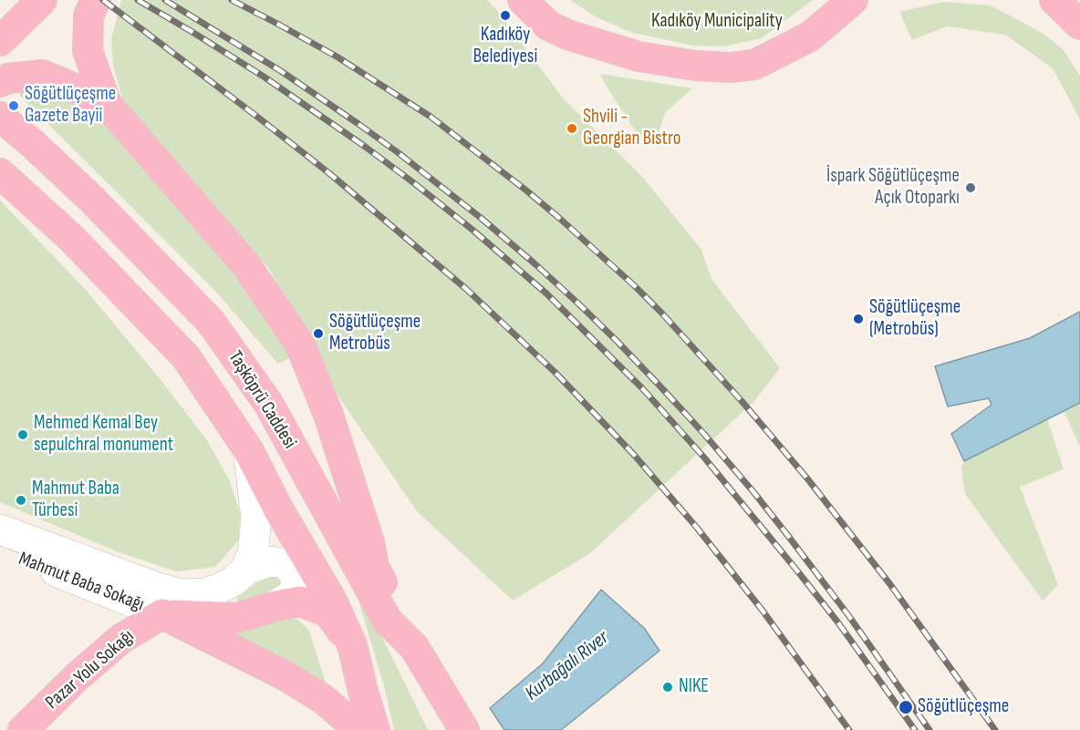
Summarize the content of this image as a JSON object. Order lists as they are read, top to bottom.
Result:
{
  "streets": {
    "main road": ["Taşköprü Caddesi", "Pazar Yolu Sokağı"],
    "street": ["Mahmut Baba Sokağı"]
  },
  "crossings": [
    ["Mahmut Baba Sokağı", "Pazar Yolu Sokağı"]
  ],
  "water": ["Kurbağalı River"],
  "parks": ["Kadıköy Municipality"],
  "places": [
    "Kadıköy Belediyesi",
    "Söğütlüçeşme Gazete Bayii",
    "Shvili - Georgian Bistro",
    "İspark Söğütlüçeşme Açık Otoparkı",
    "Söğütlüçeşme (Metrobüs)",
    "Söğütlüçeşme Metrobüs",
    "Mehmed Kemal Bey sepulchral monument",
    "Mahmut Baba Türbesi",
    "NIKE",
    "Söğütlüçeşme"
  ]
}
